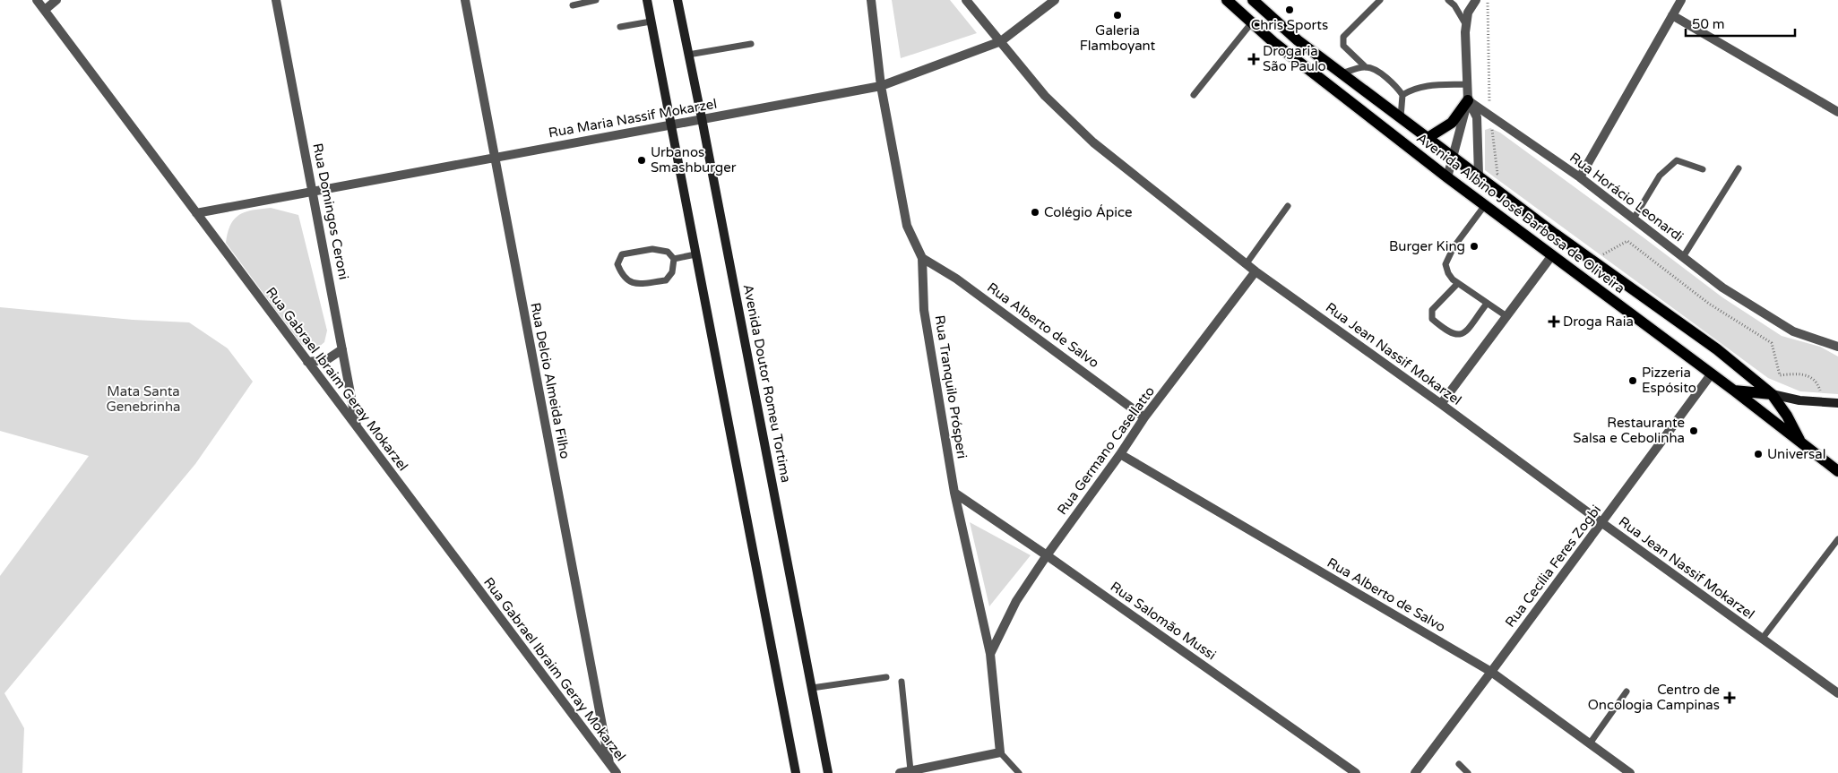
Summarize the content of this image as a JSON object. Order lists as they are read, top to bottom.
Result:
{
  "streets": {
    "main road": ["Avenida Albino José Barbosa de Oliveira", "Avenida Doutor Romeu Tortima"],
    "street": [
      "Rua Maria Nassif Mokarzel",
      "Rua Horácio Leonardi",
      "Rua Domingos Ceroni",
      "Rua Alberto de Salvo",
      "Rua Jean Nassif Mokarzel",
      "Rua Gabrael Ibraim Geray Mokarzel",
      "Rua Delcio Almeida Filho",
      "Rua Tranquilo Prósperi",
      "Rua Germano Casellatto",
      "Rua Cecília Feres Zogbi",
      "Rua Salomão Mussi"
    ]
  },
  "crossings": [
    ["Rua Maria Nassif Mokarzel", "Rua Domingos Ceroni"],
    ["Rua Maria Nassif Mokarzel", "Rua Jean Nassif Mokarzel"],
    ["Rua Maria Nassif Mokarzel", "Rua Gabrael Ibraim Geray Mokarzel"],
    ["Rua Maria Nassif Mokarzel", "Rua Delcio Almeida Filho"],
    ["Rua Maria Nassif Mokarzel", "Avenida Doutor Romeu Tortima"],
    ["Rua Maria Nassif Mokarzel", "Rua Tranquilo Prósperi"],
    ["Rua Domingos Ceroni", "Rua Gabrael Ibraim Geray Mokarzel"],
    ["Avenida Albino José Barbosa de Oliveira", "Rua Cecília Feres Zogbi"],
    ["Rua Alberto de Salvo", "Rua Tranquilo Prósperi"],
    ["Rua Alberto de Salvo", "Rua Germano Casellatto"],
    ["Rua Alberto de Salvo", "Rua Cecília Feres Zogbi"],
    ["Rua Jean Nassif Mokarzel", "Rua Germano Casellatto"],
    ["Rua Jean Nassif Mokarzel", "Rua Cecília Feres Zogbi"],
    ["Rua Gabrael Ibraim Geray Mokarzel", "Rua Delcio Almeida Filho"],
    ["Rua Tranquilo Prósperi", "Rua Germano Casellatto"],
    ["Rua Tranquilo Prósperi", "Rua Salomão Mussi"],
    ["Rua Germano Casellatto", "Rua Salomão Mussi"]
  ],
  "parks": ["Mata Santa Genebrinha"],
  "places": {
    "other": [
      "Chris Sports",
      "Galeria Flamboyant",
      "Urbanos Smashburger",
      "Colégio Ápice",
      "Burger King",
      "Pizzeria Espósito",
      "Restaurante Salsa e Cebolinha",
      "Universal"
    ],
    "health": ["Drogaria São Paulo", "Droga Raia", "Centro de Oncologia Campinas"]
  },
  "scale_bar": "50 m"
}
